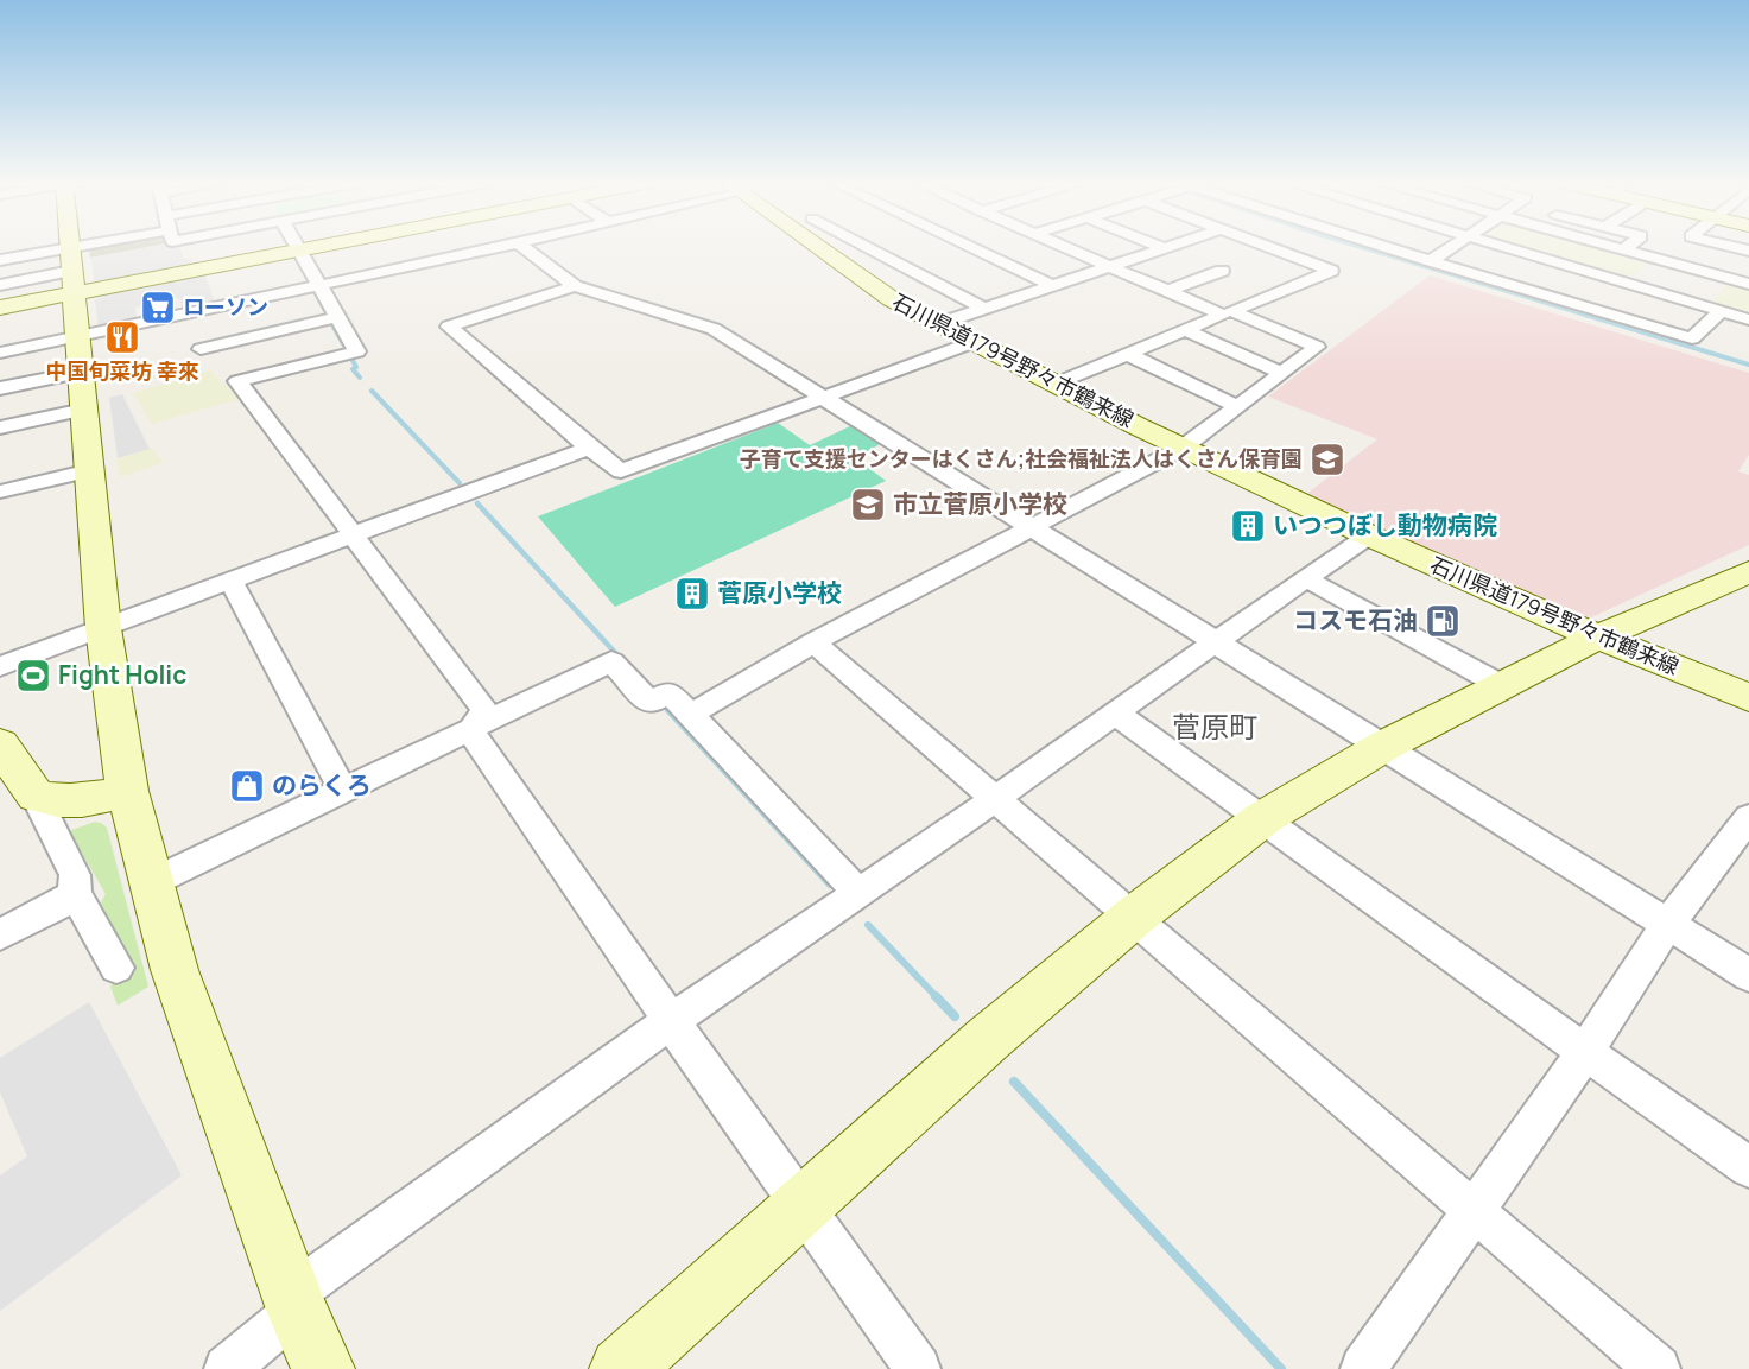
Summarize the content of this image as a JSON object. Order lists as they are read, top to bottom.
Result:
{
  "streets": {
    "street": ["石川県道179号野々市鶴来線"]
  },
  "districts": ["菅原町"],
  "places": {
    "supermarket": ["ローソン"],
    "restaurant": ["中国旬菜坊 幸來"],
    "school or university": ["子育て支援センターはくさん;社会福祉法人はくさん保育園", "市立菅原小学校"],
    "building": ["いつつぼし動物病院", "菅原小学校"],
    "fuel station": ["コスモ石油"],
    "sports": ["Fight Holic"],
    "shop": ["のらくろ"]
  }
}
